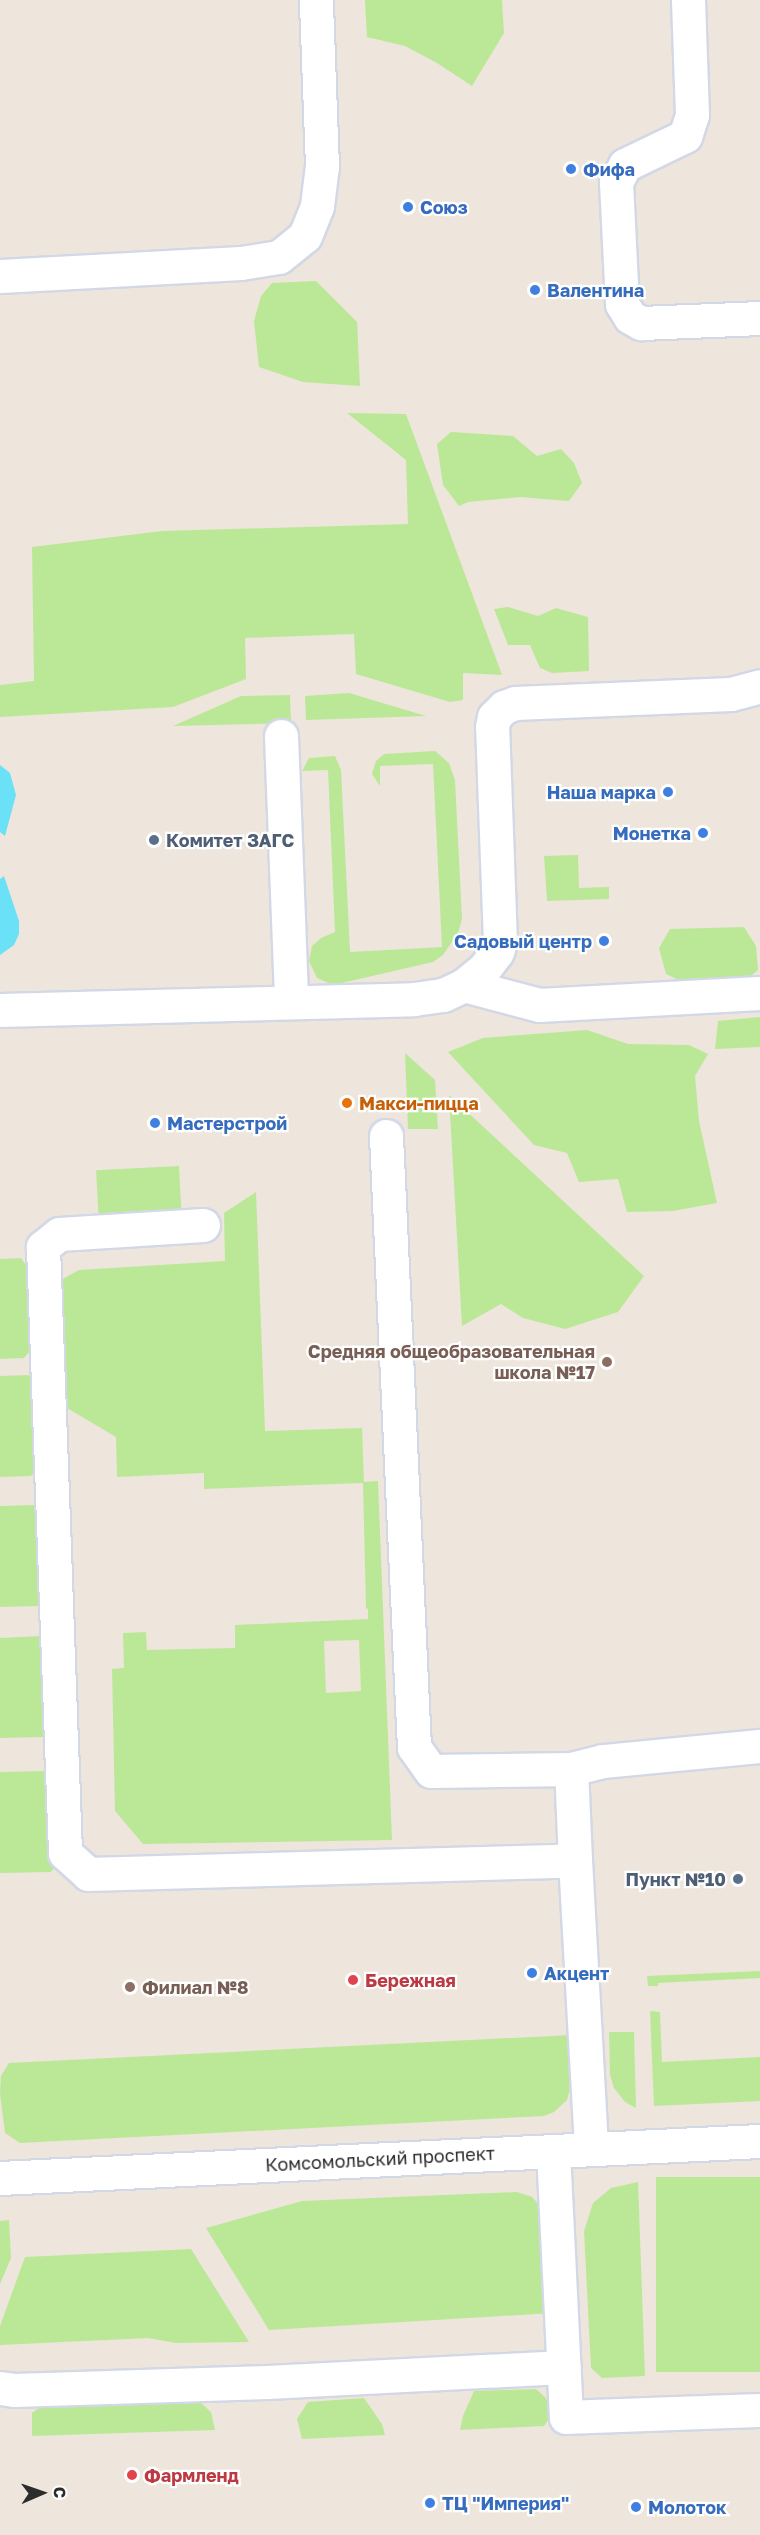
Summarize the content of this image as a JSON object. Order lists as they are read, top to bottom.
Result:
{
  "streets": {
    "street": ["Комсомольский проспект"]
  },
  "places": [
    "Фифа",
    "Союз",
    "Валентина",
    "Наша марка",
    "Монетка",
    "Комитет ЗАГС",
    "Садовый центр",
    "Макси-пицца",
    "Мастерстрой",
    "Средняя общеобразовательная школа №17",
    "Пункт №10",
    "Акцент",
    "Бережная",
    "Филиал №8",
    "Фармленд",
    "ТЦ \"Империя\"",
    "Молоток"
  ],
  "north": "right"
}
